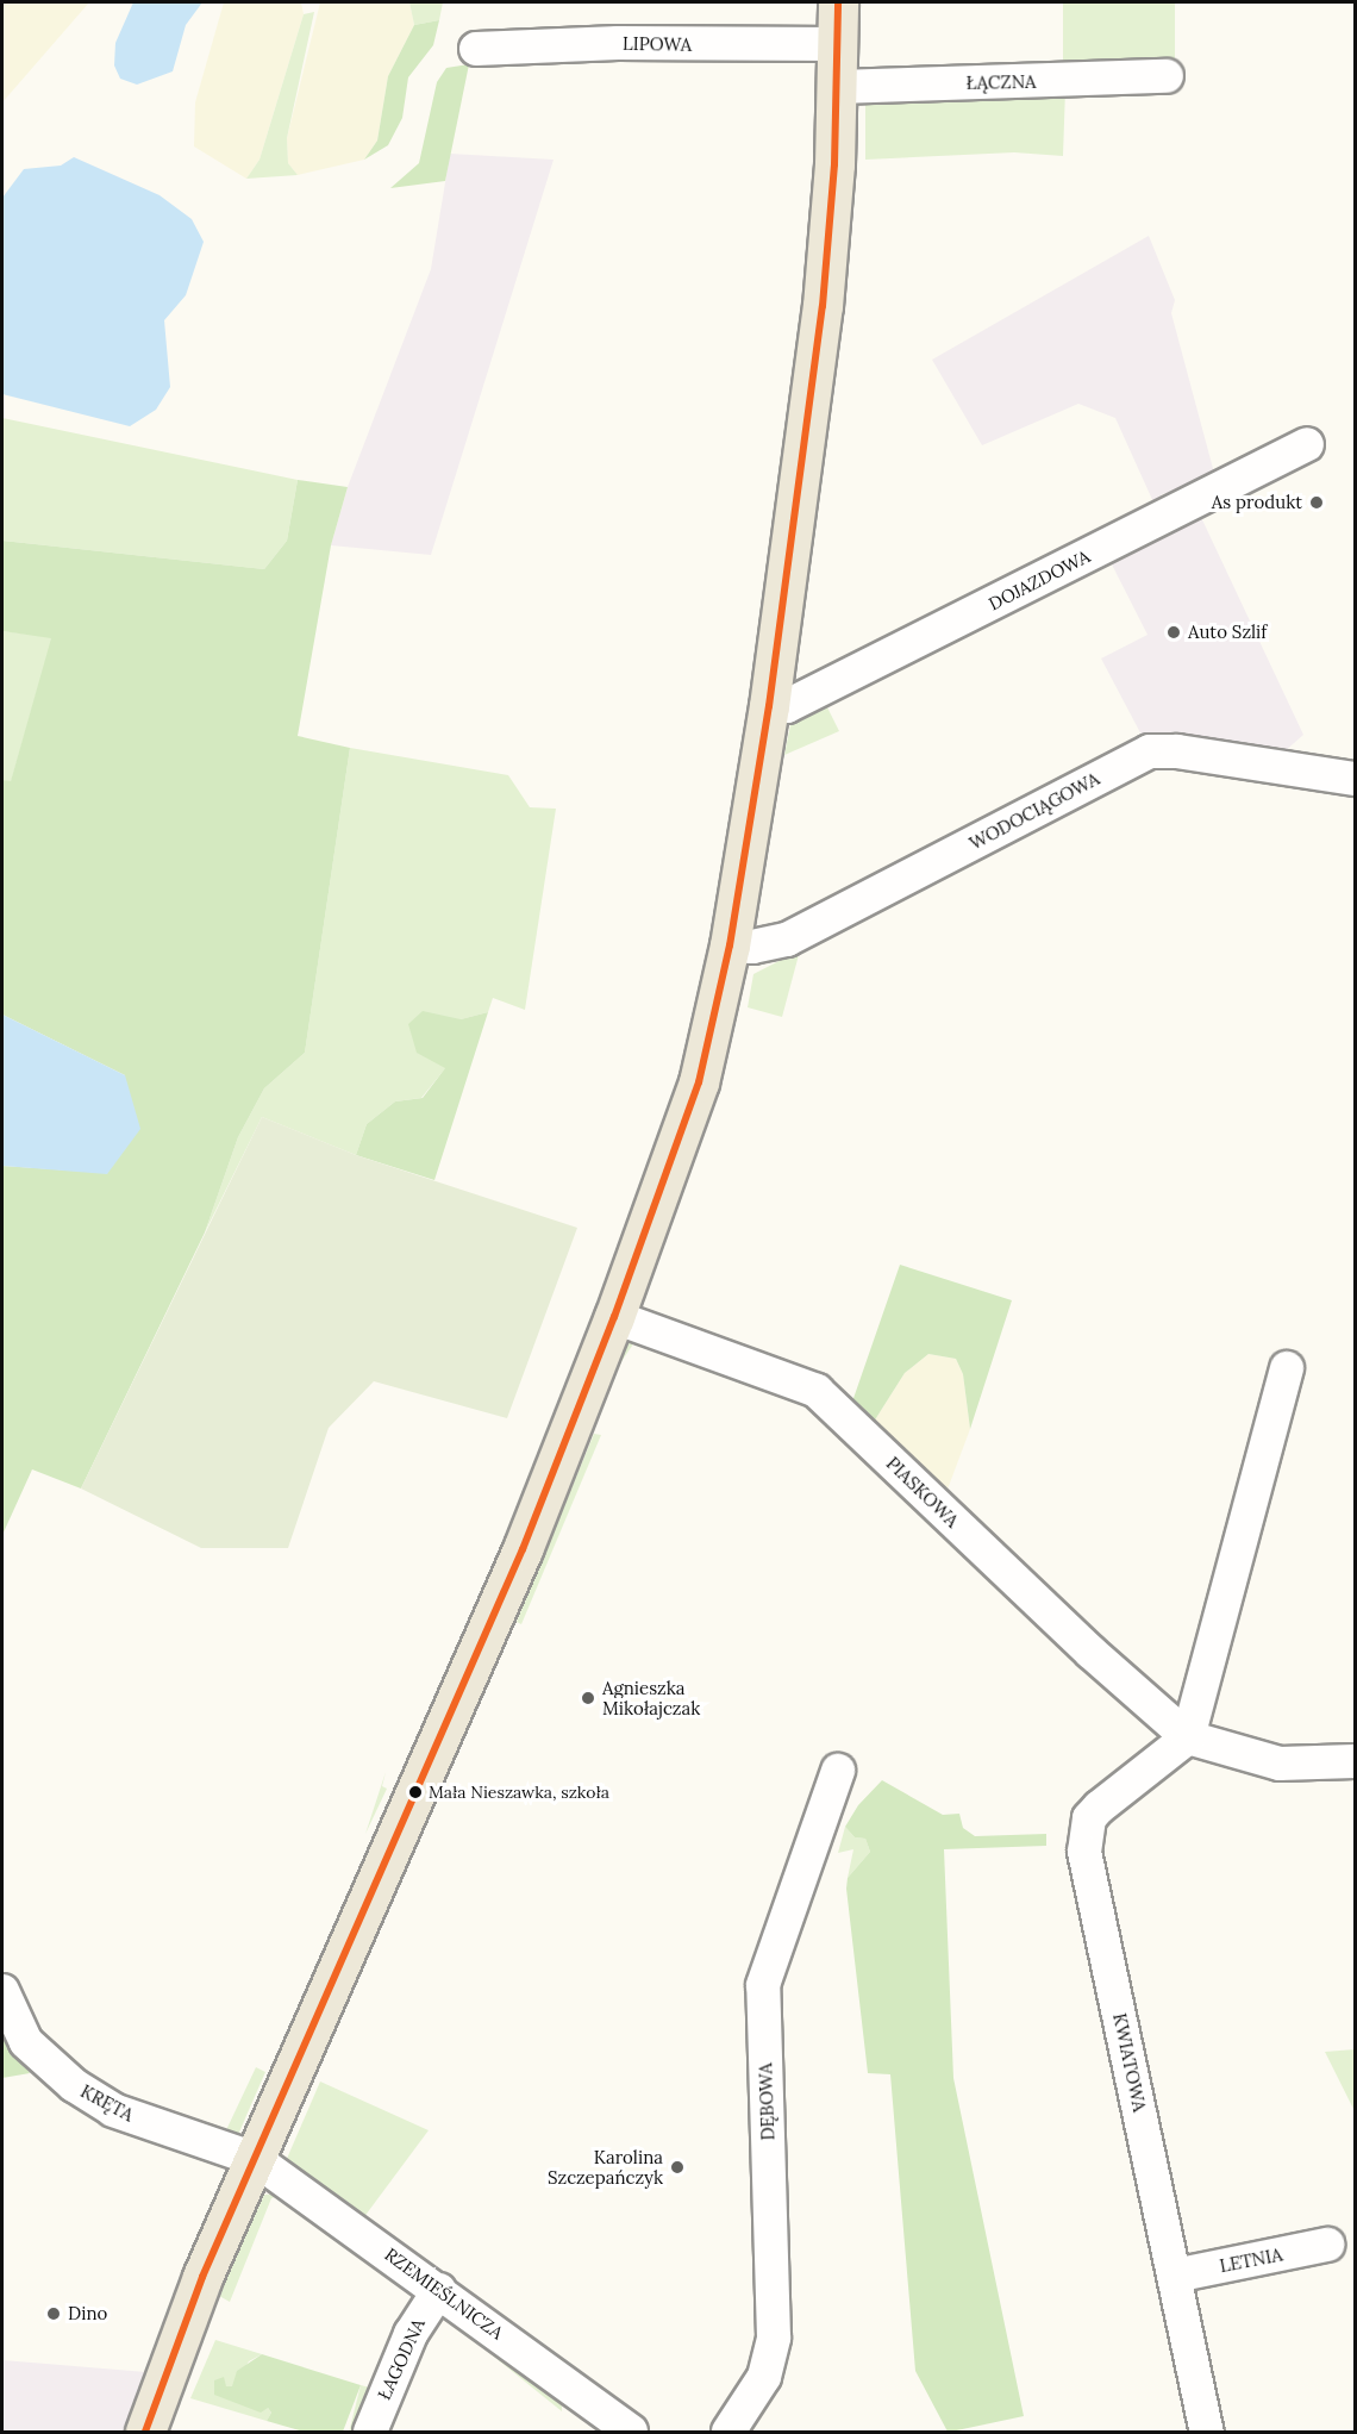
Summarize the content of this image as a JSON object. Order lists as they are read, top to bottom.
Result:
{
  "streets": {
    "street": [
      "LIPOWA",
      "ŁĄCZNA",
      "DOJAZDOWA",
      "WODOCIĄGOWA",
      "PIASKOWA",
      "KWIATOWA",
      "DĘBOWA",
      "KRĘTA",
      "LETNIA",
      "RZEMIEŚLNICZA",
      "ŁAGODNA"
    ]
  },
  "crossings": [
    ["PIASKOWA", "KWIATOWA"],
    ["KWIATOWA", "LETNIA"],
    ["KRĘTA", "RZEMIEŚLNICZA"],
    ["RZEMIEŚLNICZA", "ŁAGODNA"]
  ],
  "places": [
    "As produkt",
    "Auto Szlif",
    "Agnieszka Mikołajczak",
    "Mała Nieszawka, szkoła",
    "Karolina Szczepańczyk",
    "Dino"
  ]
}
